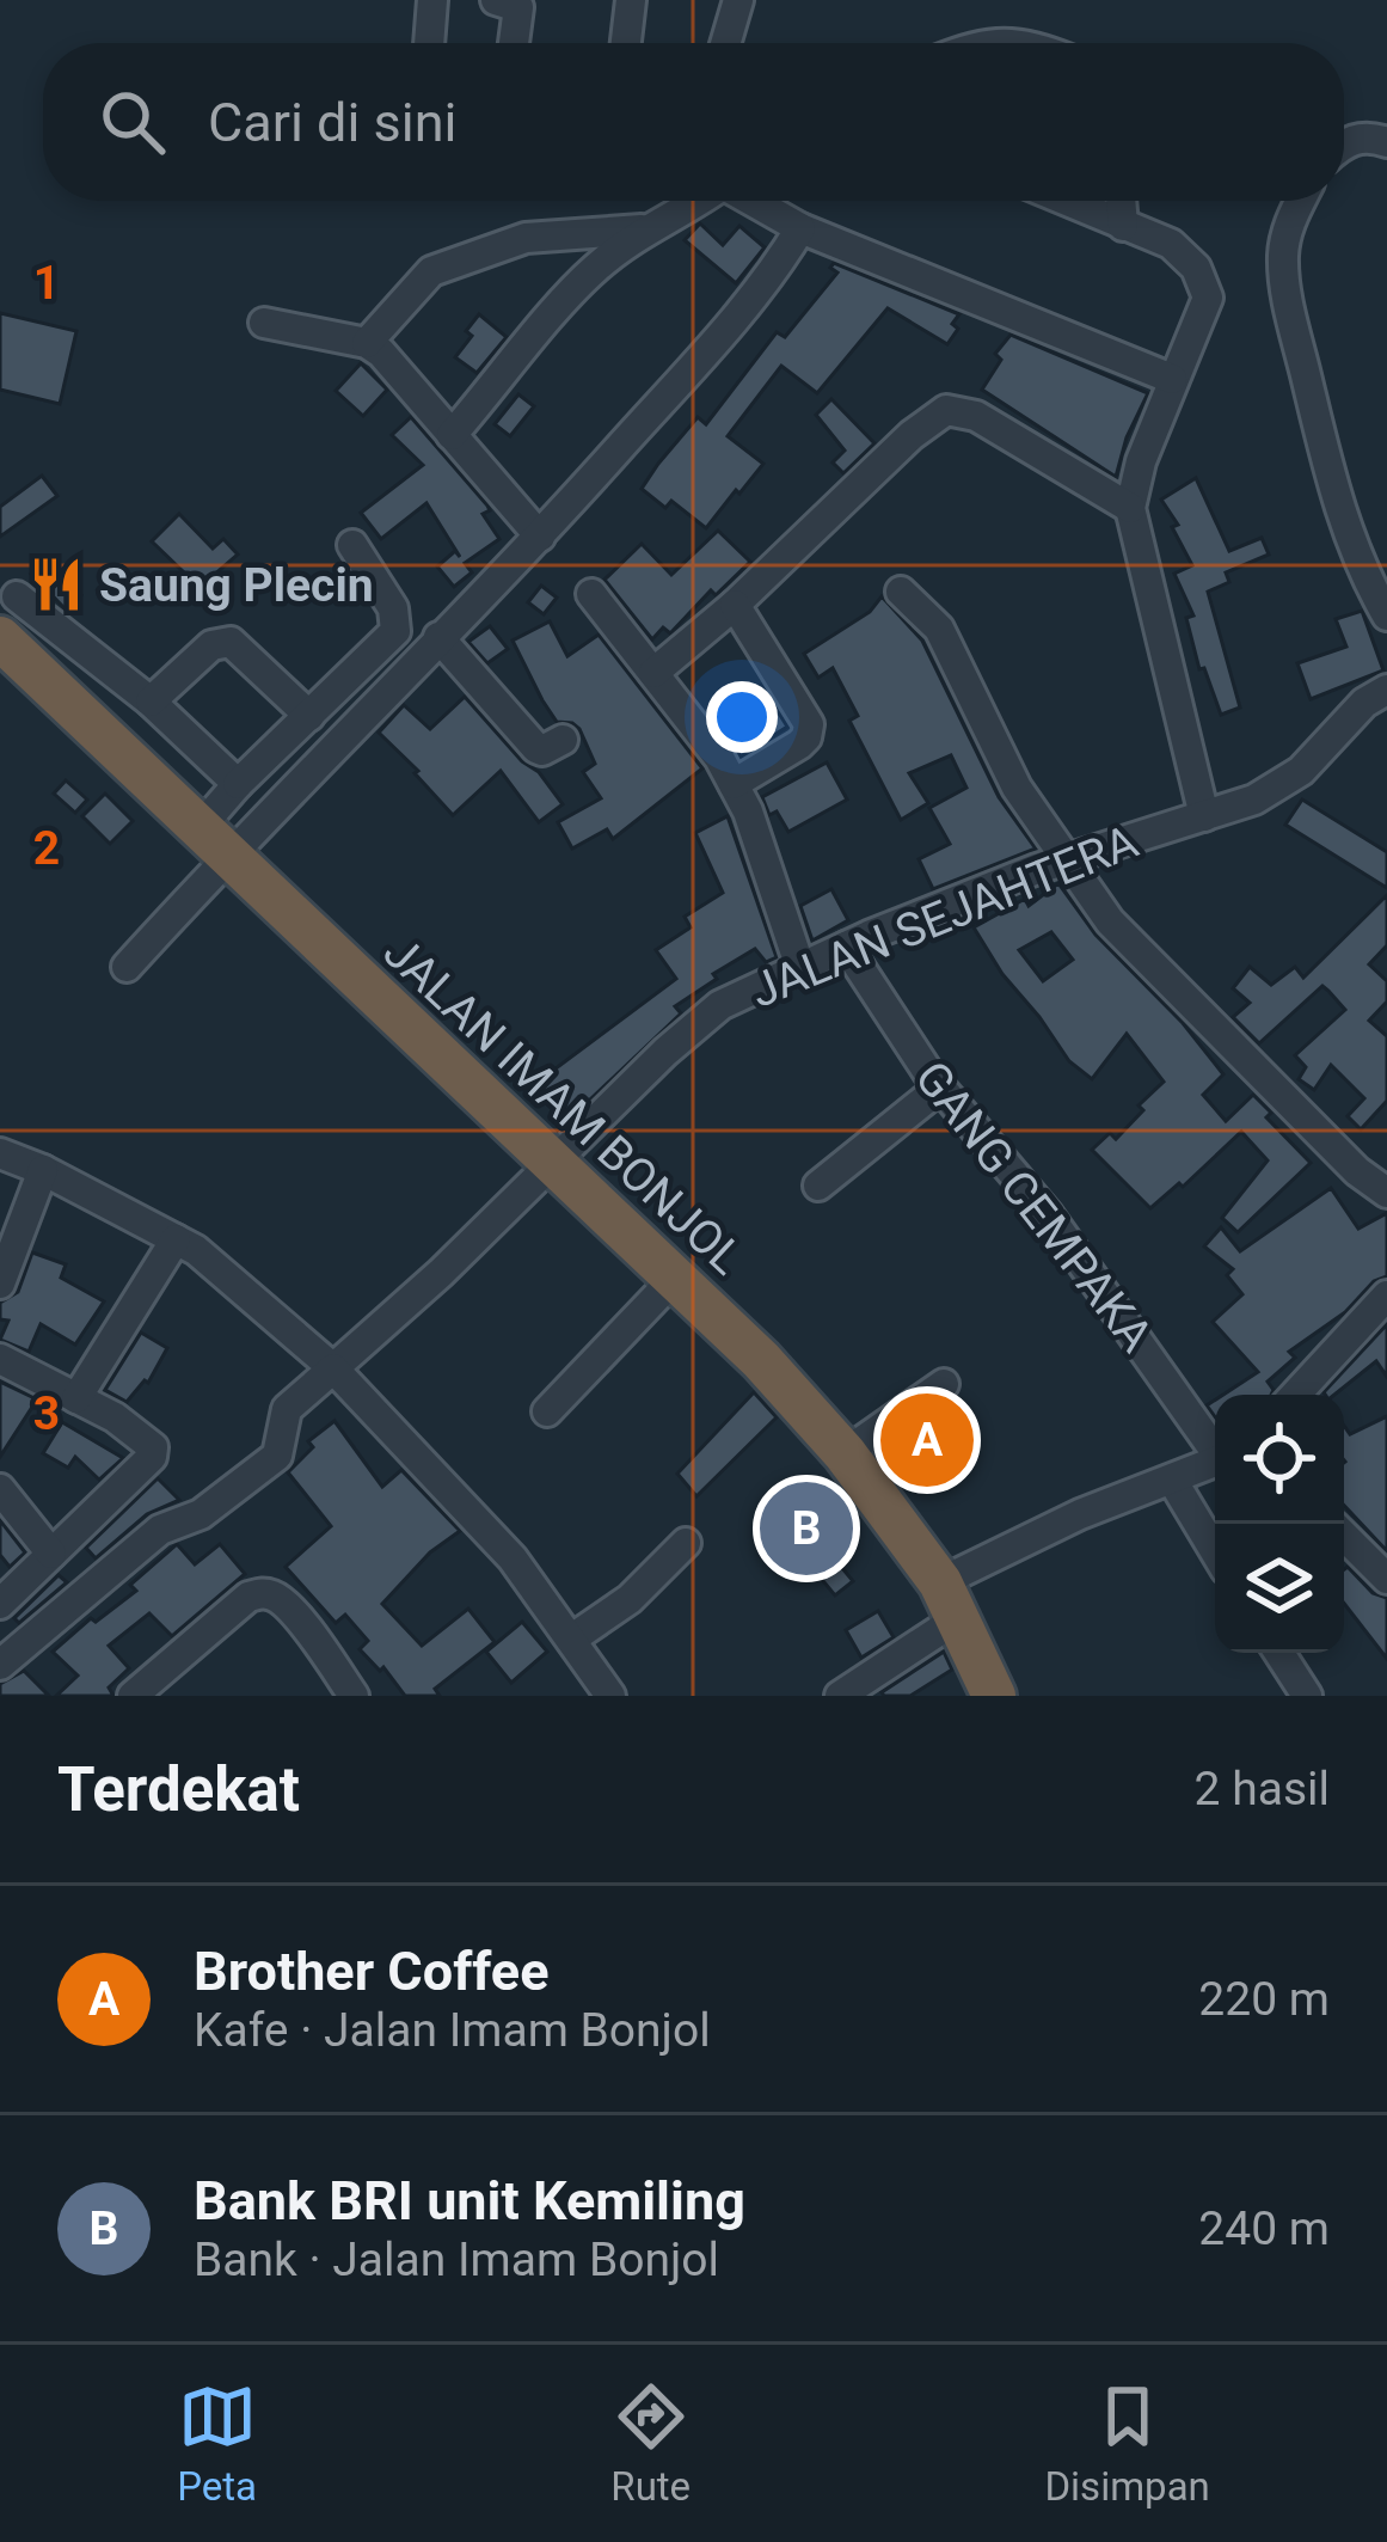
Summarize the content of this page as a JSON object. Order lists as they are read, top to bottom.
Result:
{
  "streets": {
    "highway": ["JALAN IMAM BONJOL"],
    "street": ["JALAN SEJAHTERA", "GANG CEMPAKA"]
  },
  "crossings": [
    ["JALAN SEJAHTERA", "JALAN IMAM BONJOL"],
    ["JALAN SEJAHTERA", "GANG CEMPAKA"]
  ],
  "places": {
    "restaurant": ["Saung Plecin"]
  },
  "page": {
    "search": "Cari di sini",
    "pins": ["A", "B"],
    "heading": ["Terdekat", "2 hasil"],
    "list": [
      {
        "mark": "A",
        "name": "Brother Coffee",
        "note": "Kafe · Jalan Imam Bonjol",
        "value": "220 m"
      },
      {
        "mark": "B",
        "name": "Bank BRI unit Kemiling",
        "note": "Bank · Jalan Imam Bonjol",
        "value": "240 m"
      }
    ],
    "nav": ["Peta", "Rute", "Disimpan"]
  },
  "grid": {
    "rows": ["1", "2", "3"]
  }
}
